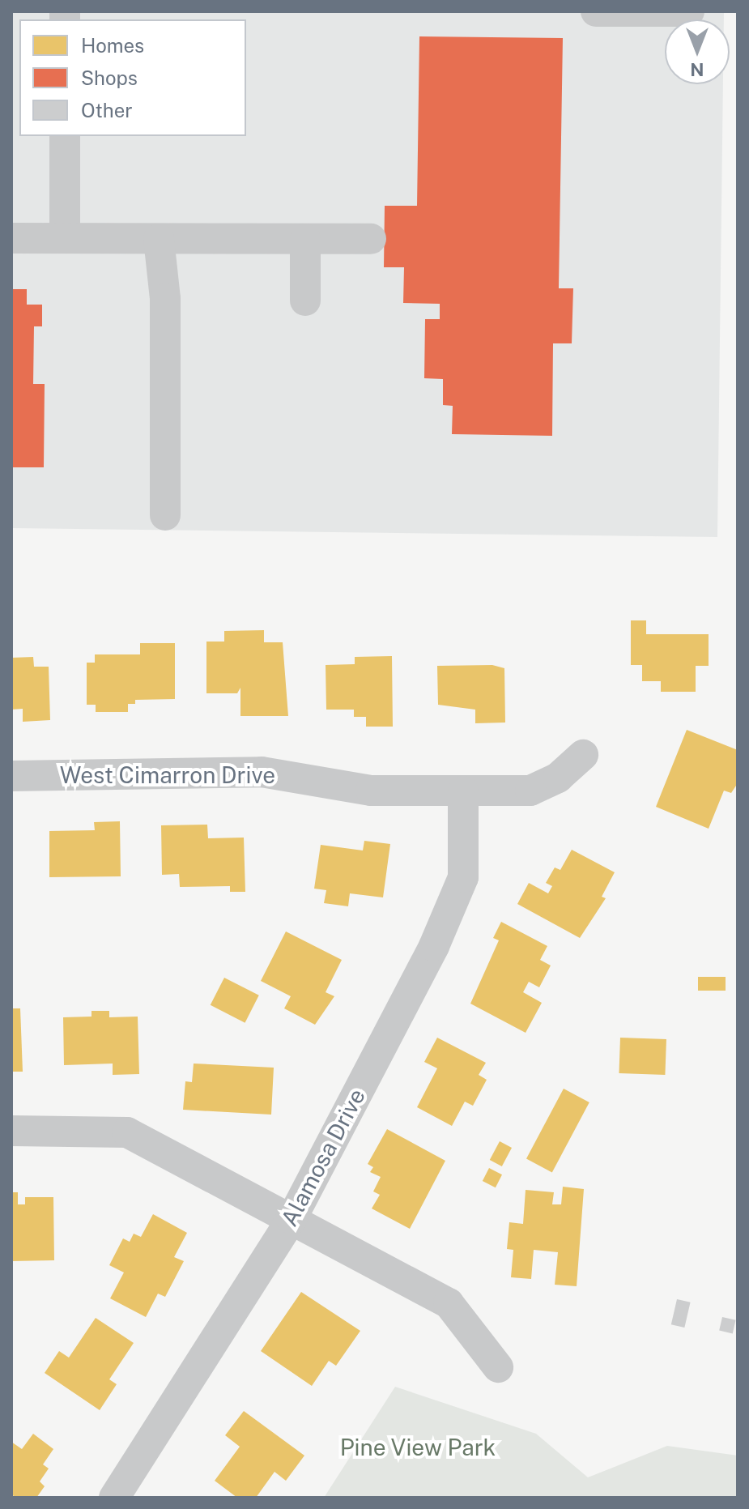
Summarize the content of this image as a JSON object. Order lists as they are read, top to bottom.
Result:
{
  "streets": {
    "street": ["West Cimarron Drive", "Alamosa Drive"]
  },
  "crossings": [
    ["West Cimarron Drive", "Alamosa Drive"]
  ],
  "parks": ["Pine View Park"],
  "legend": ["Homes", "Shops", "Other"],
  "north": "bottom"
}
